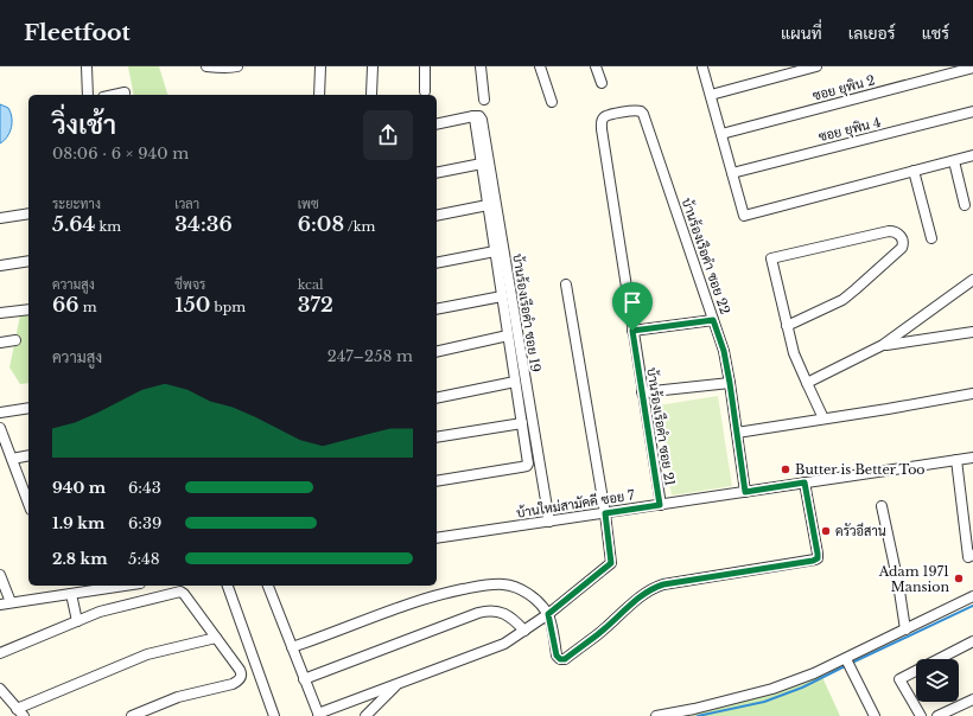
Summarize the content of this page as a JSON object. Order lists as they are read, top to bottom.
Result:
{
  "streets": {
    "street": [
      "ซอย ยุพิน 2",
      "ซอย ยุพิน 4",
      "บ้านร้องเรือคำ ซอย 22",
      "บ้านร้องเรือคำ ซอย 19",
      "บ้านร้องเรือคำ ซอย 21",
      "บ้านใหม่สามัคคี ซอย 7"
    ]
  },
  "crossings": [
    ["บ้านร้องเรือคำ ซอย 22", "บ้านร้องเรือคำ ซอย 21"],
    ["บ้านร้องเรือคำ ซอย 22", "บ้านใหม่สามัคคี ซอย 7"],
    ["บ้านร้องเรือคำ ซอย 19", "บ้านใหม่สามัคคี ซอย 7"],
    ["บ้านร้องเรือคำ ซอย 21", "บ้านใหม่สามัคคี ซอย 7"]
  ],
  "places": ["Butter is Better Too", "ครัวอีสาน", "Adam 1971 Mansion"],
  "page": {
    "header": "Fleetfoot",
    "nav": ["แผนที่", "เลเยอร์", "แชร์"],
    "heading": ["วิ่งเช้า", "08:06 · 6 × 940 m"],
    "stats": [
      ["ระยะทาง", "5.64 km"],
      ["เวลา", "34:36"],
      ["เพซ", "6:08 /km"],
      ["ความสูง", "66 m"],
      ["ชีพจร", "150 bpm"],
      ["kcal", "372"]
    ],
    "chart": ["ความสูง", "247–258 m"],
    "list": [
      {
        "name": "940 m",
        "note": "6:43"
      },
      {
        "name": "1.9 km",
        "note": "6:39"
      },
      {
        "name": "2.8 km",
        "note": "5:48"
      }
    ]
  }
}
